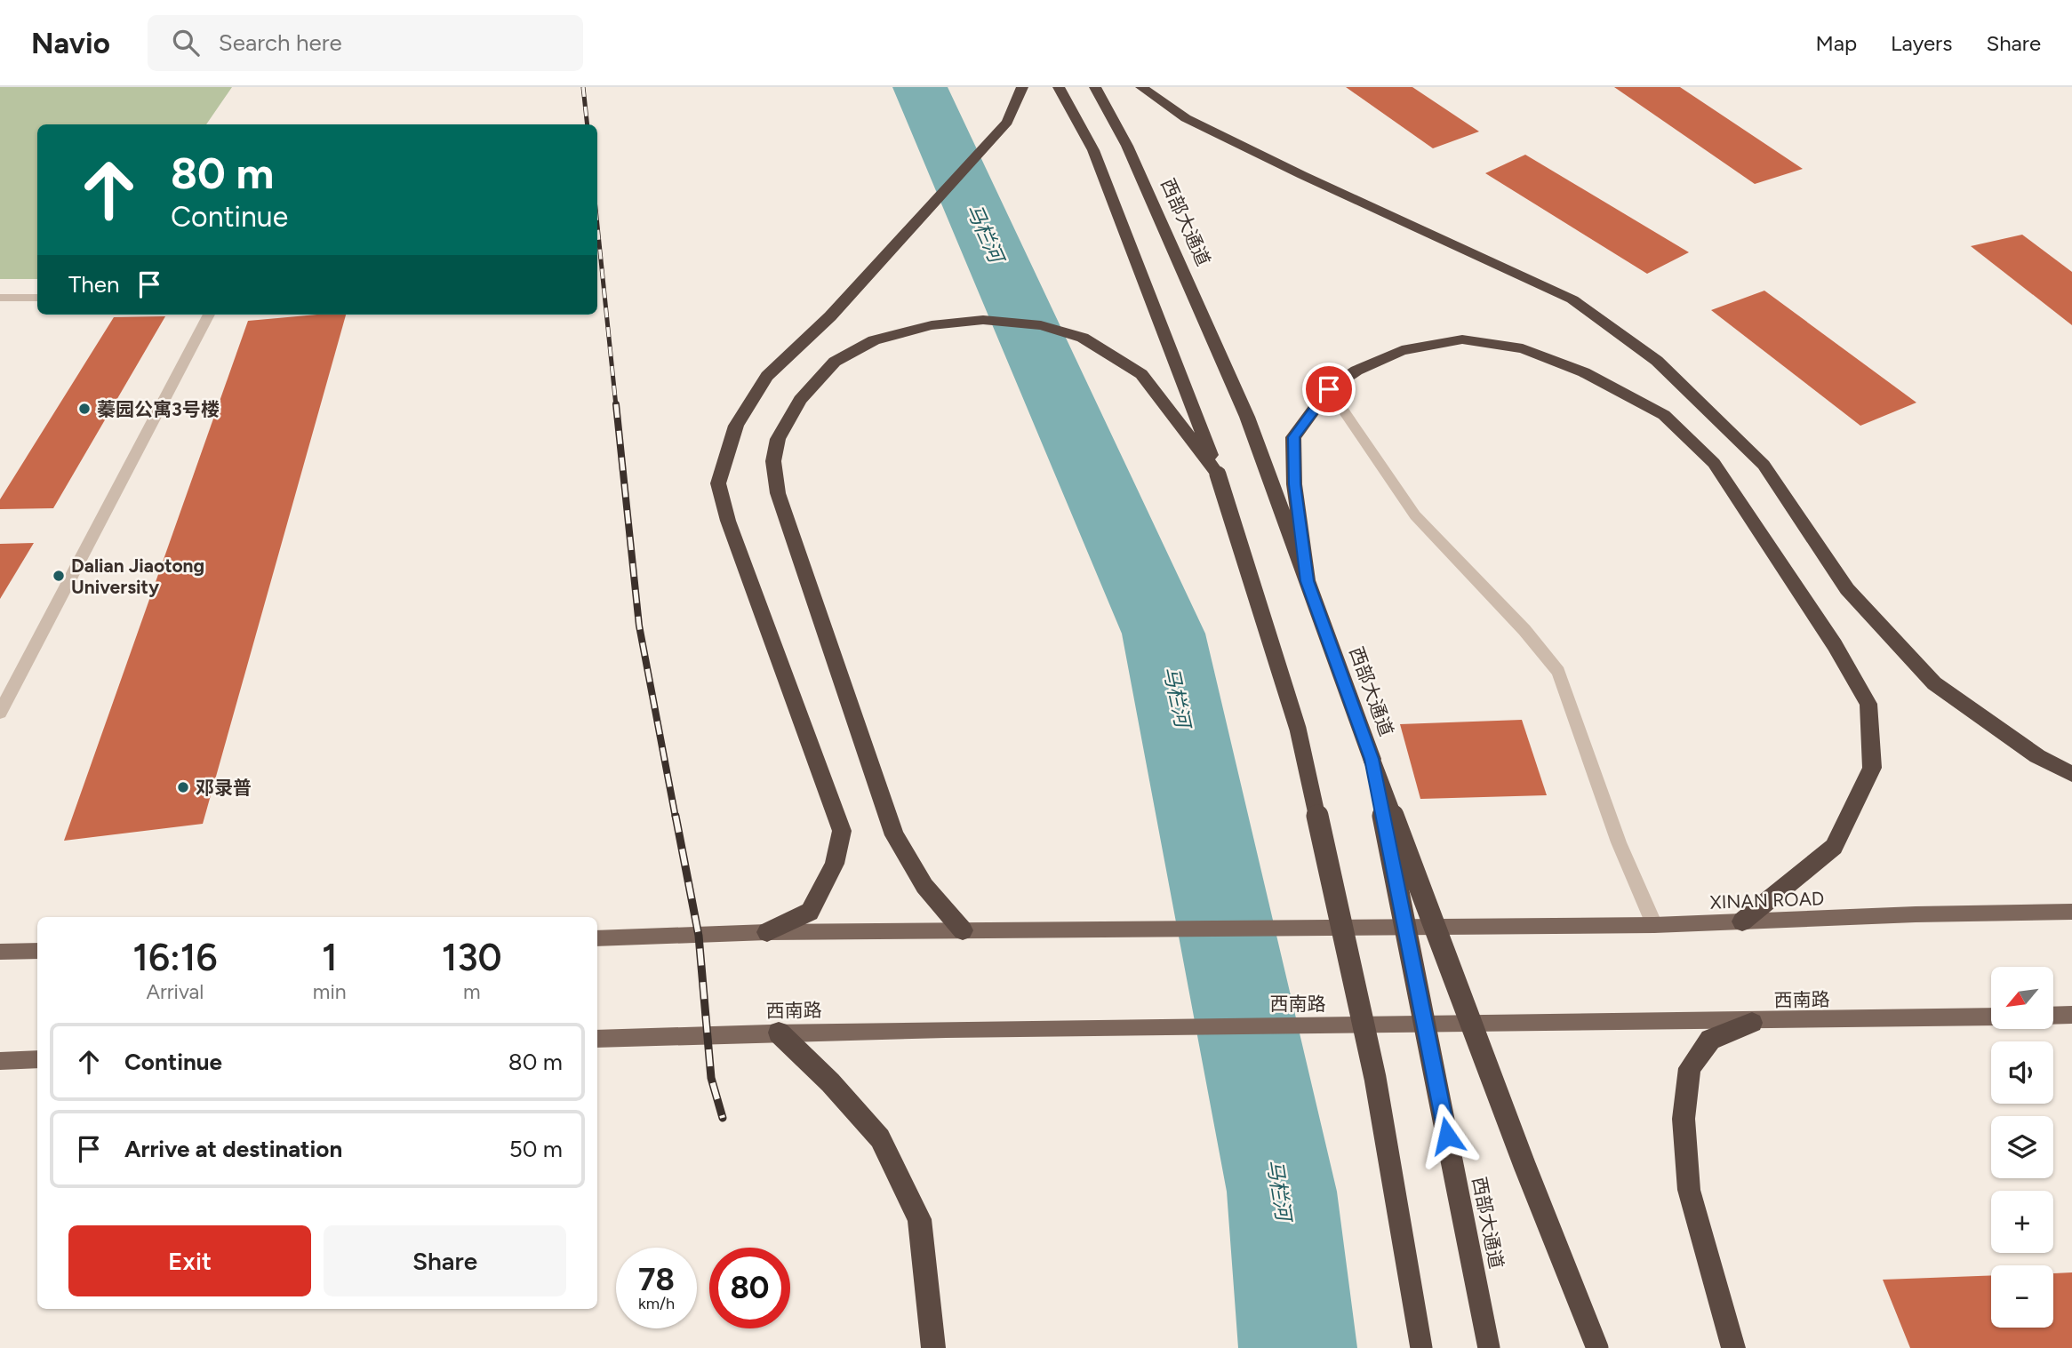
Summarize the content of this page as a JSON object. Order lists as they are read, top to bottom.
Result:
{
  "streets": {
    "highway": ["西部大通道"],
    "main road": ["XINAN ROAD", "西南路"]
  },
  "water": ["马栏河"],
  "places": ["蓁园公寓3号楼", "Dalian Jiaotong University", "邓录普"],
  "north": "bottom left",
  "page": {
    "header": "Navio",
    "search": "Search here",
    "nav": ["Map", "Layers", "Share"],
    "turn": ["80 m", "Continue"],
    "then": "Then",
    "eta": [
      "16:16",
      "Arrival",
      "1",
      "min",
      "130",
      "m"
    ],
    "map_buttons": ["+", "−"],
    "list": [
      {
        "name": "Continue",
        "value": "80 m"
      },
      {
        "name": "Arrive at destination",
        "value": "50 m"
      }
    ],
    "buttons": ["Exit", "Share"],
    "speed": "78 km/h",
    "limit": "80"
  }
}
